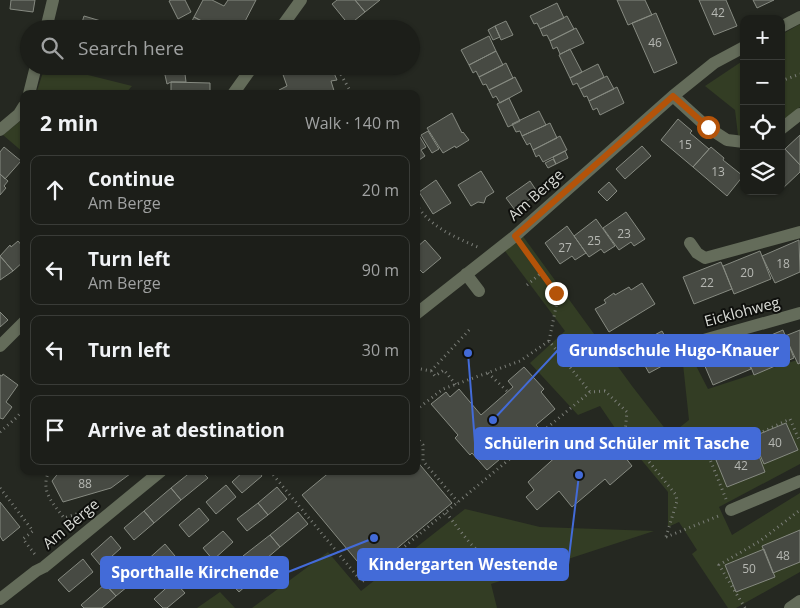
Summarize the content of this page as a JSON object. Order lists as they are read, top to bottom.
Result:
{
  "streets": {
    "street": ["Am Berge", "Eicklohweg"]
  },
  "places": [
    "Schülerin und Schüler mit Tasche",
    "Grundschule Hugo-Knauer",
    "Kindergarten Westende",
    "Sporthalle Kirchende"
  ],
  "house_numbers": [
    "42",
    "46",
    "15",
    "13",
    "23",
    "25",
    "27",
    "18",
    "20",
    "22",
    "40",
    "42",
    "88",
    "48",
    "50"
  ],
  "page": {
    "map_buttons": ["+", "−"],
    "search": "Search here",
    "heading": ["2 min", "Walk · 140 m"],
    "list": [
      ["Continue", "Am Berge", "20 m"],
      ["Turn left", "Am Berge", "90 m"],
      ["Turn left", "30 m"],
      "Arrive at destination"
    ]
  }
}
